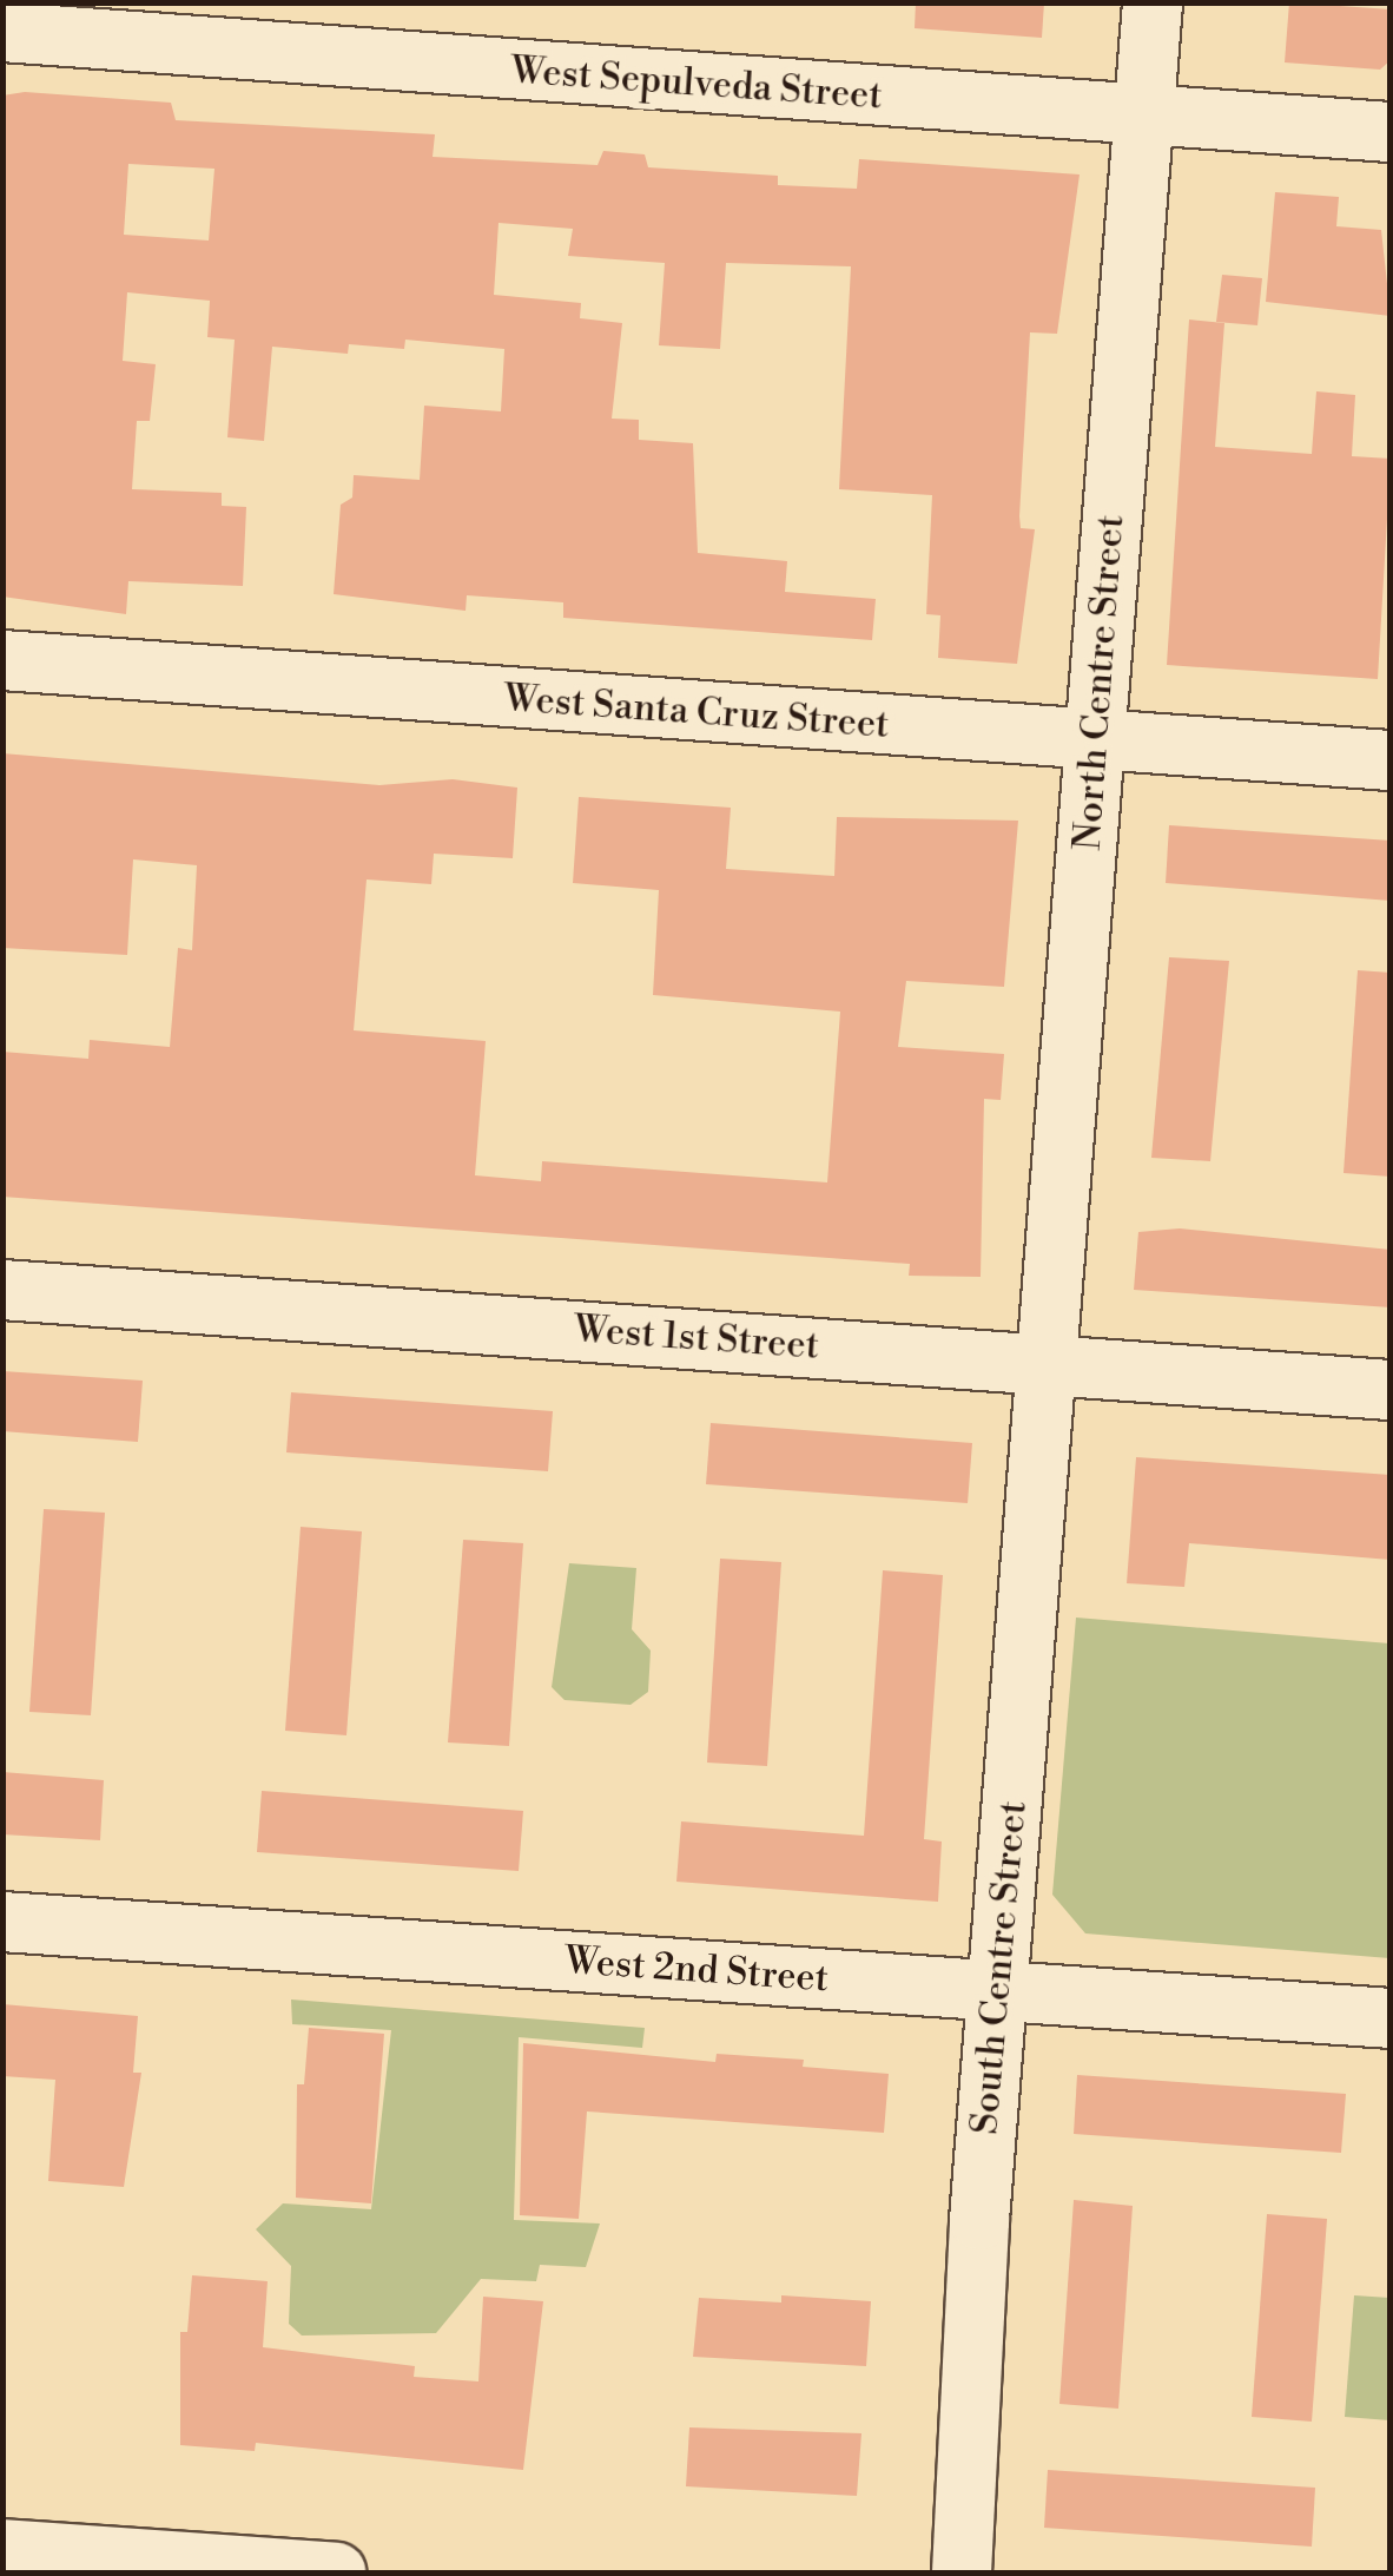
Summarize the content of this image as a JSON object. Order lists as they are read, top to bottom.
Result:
{
  "streets": {
    "street": [
      "West Sepulveda Street",
      "North Centre Street",
      "West Santa Cruz Street",
      "West 1st Street",
      "South Centre Street",
      "West 2nd Street"
    ]
  },
  "crossings": [
    ["West Sepulveda Street", "North Centre Street"],
    ["North Centre Street", "West Santa Cruz Street"],
    ["North Centre Street", "West 1st Street"],
    ["North Centre Street", "South Centre Street"],
    ["West 1st Street", "South Centre Street"],
    ["South Centre Street", "West 2nd Street"]
  ]
}
